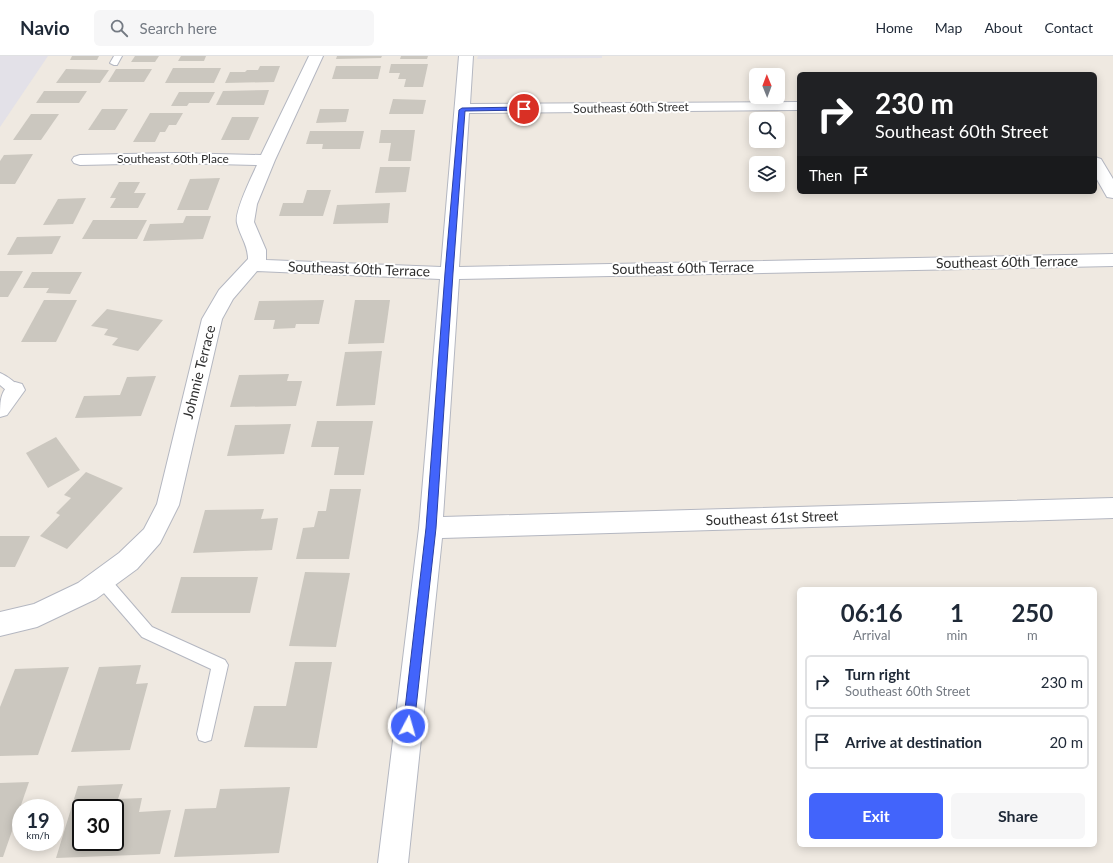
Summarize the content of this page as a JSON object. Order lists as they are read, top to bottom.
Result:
{
  "streets": {
    "street": [
      "Southeast 60th Street",
      "Southeast 60th Place",
      "Southeast 60th Terrace",
      "Johnnie Terrace",
      "Southeast 61st Street"
    ]
  },
  "crossings": [
    ["Southeast 60th Place", "Johnnie Terrace"],
    ["Southeast 60th Terrace", "Johnnie Terrace"]
  ],
  "north": "top",
  "page": {
    "header": "Navio",
    "search": "Search here",
    "nav": [
      "Home",
      "Map",
      "About",
      "Contact"
    ],
    "turn": ["230 m", "Southeast 60th Street"],
    "then": "Then",
    "eta": [
      "06:16",
      "Arrival",
      "1",
      "min",
      "250",
      "m"
    ],
    "list": [
      {
        "name": "Turn right",
        "note": "Southeast 60th Street",
        "value": "230 m"
      },
      {
        "name": "Arrive at destination",
        "value": "20 m"
      }
    ],
    "buttons": ["Exit", "Share"],
    "speed": "19 km/h",
    "limit": "30"
  }
}
